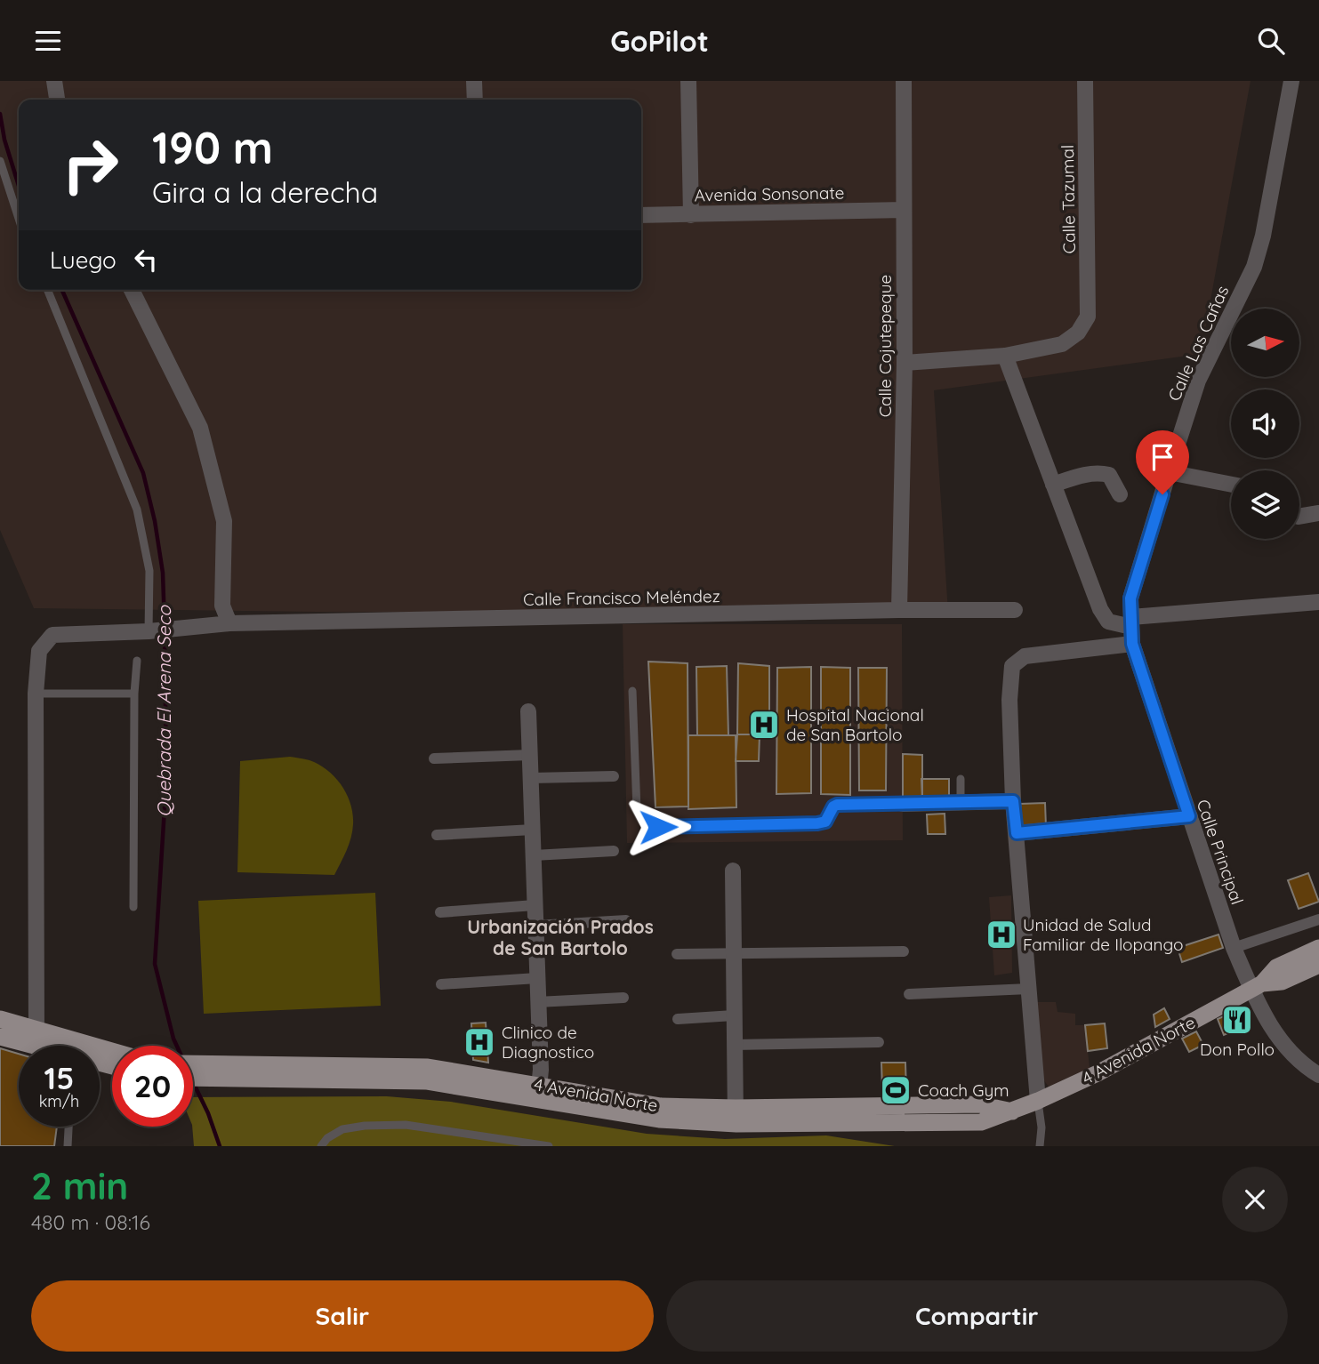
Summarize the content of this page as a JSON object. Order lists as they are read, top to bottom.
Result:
{
  "streets": {
    "main road": ["4 Avenida Norte"],
    "street": [
      "Avenida Sonsonate",
      "Calle Tazumal",
      "Calle Las Cañas",
      "Calle Cojutepeque",
      "Calle Francisco Meléndez",
      "Calle Principal"
    ]
  },
  "crossings": [
    ["Avenida Sonsonate", "Calle Cojutepeque"],
    ["Calle Las Cañas", "Calle Principal"],
    ["Calle Cojutepeque", "Calle Francisco Meléndez"],
    ["Calle Principal", "4 Avenida Norte"]
  ],
  "districts": ["Urbanización Prados de San Bartolo"],
  "water": ["Quebrada El Arena Seco"],
  "places": {
    "hospital": ["Hospital Nacional de San Bartolo", "Unidad de Salud Familiar de Ilopango", "Clinico de Diagnostico"],
    "restaurant": ["Don Pollo"],
    "sports": ["Coach Gym"]
  },
  "north": "right",
  "page": {
    "header": "GoPilot",
    "turn": ["190 m", "Gira a la derecha"],
    "then": "Luego",
    "speed": "15 km/h",
    "limit": "20",
    "heading": ["2 min", "480 m · 08:16"],
    "buttons": ["Salir", "Compartir"]
  }
}
